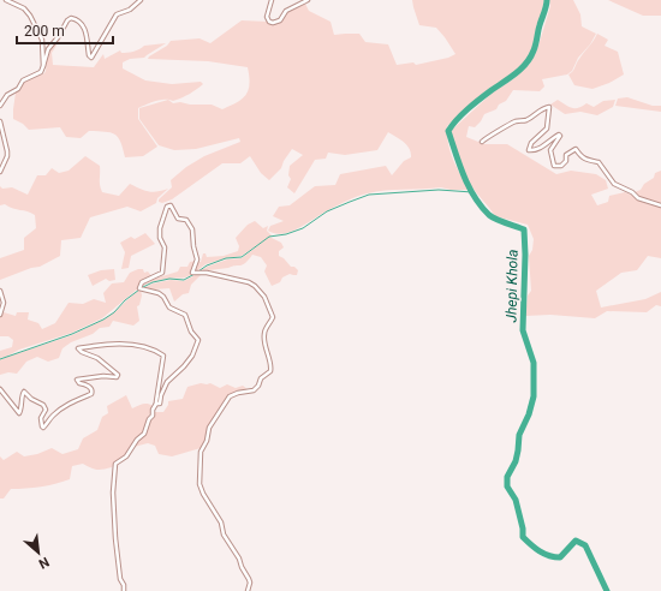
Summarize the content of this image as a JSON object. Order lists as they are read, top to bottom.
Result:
{
  "water": ["Jhepi Khola"],
  "scale_bar": "200 m",
  "north": "bottom right"
}
